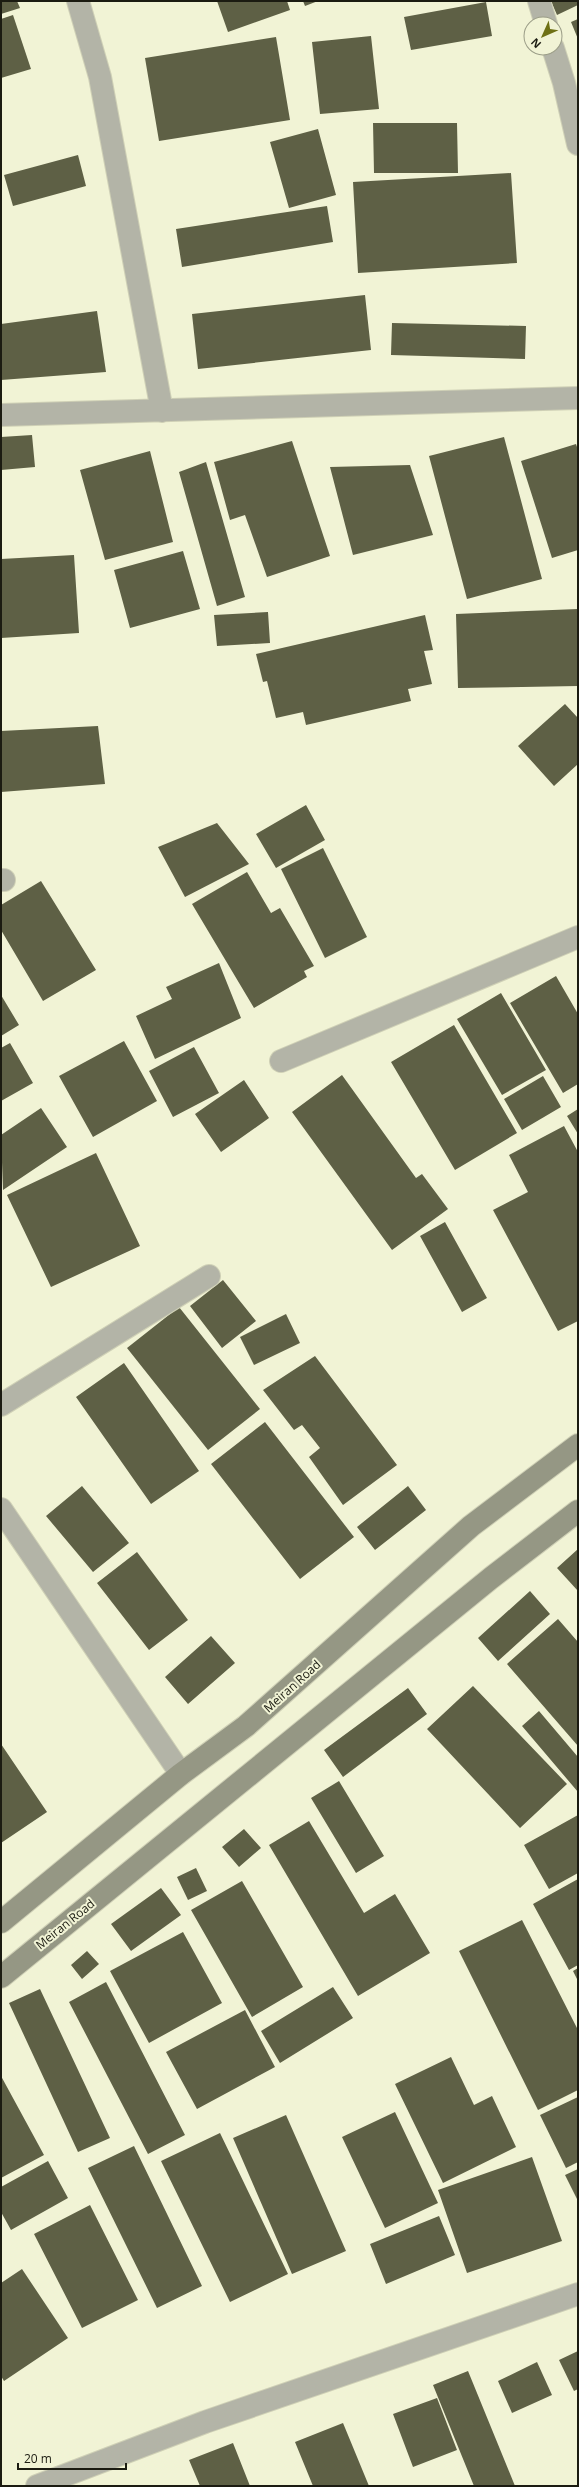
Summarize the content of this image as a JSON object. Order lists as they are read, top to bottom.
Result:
{
  "streets": {
    "main road": ["Meiran Road"]
  },
  "scale_bar": "20 m",
  "north": "bottom left"
}
